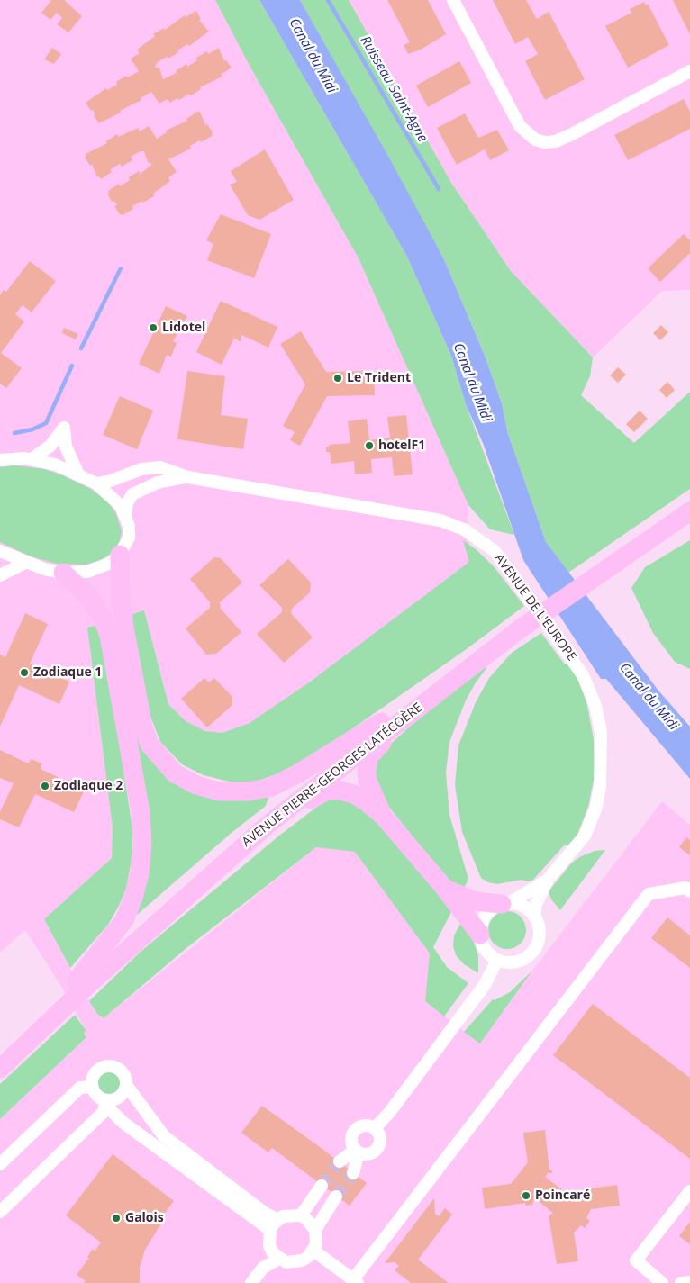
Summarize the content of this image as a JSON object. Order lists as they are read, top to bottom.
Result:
{
  "streets": {
    "main road": ["AVENUE PIERRE-GEORGES LATÉCOÈRE"],
    "street": ["AVENUE DE L'EUROPE"]
  },
  "water": ["Canal du Midi", "Ruisseau Saint-Agne"],
  "places": [
    "Lidotel",
    "Le Trident",
    "hotelF1",
    "Zodiaque 1",
    "Zodiaque 2",
    "Poincaré",
    "Galois"
  ]
}
